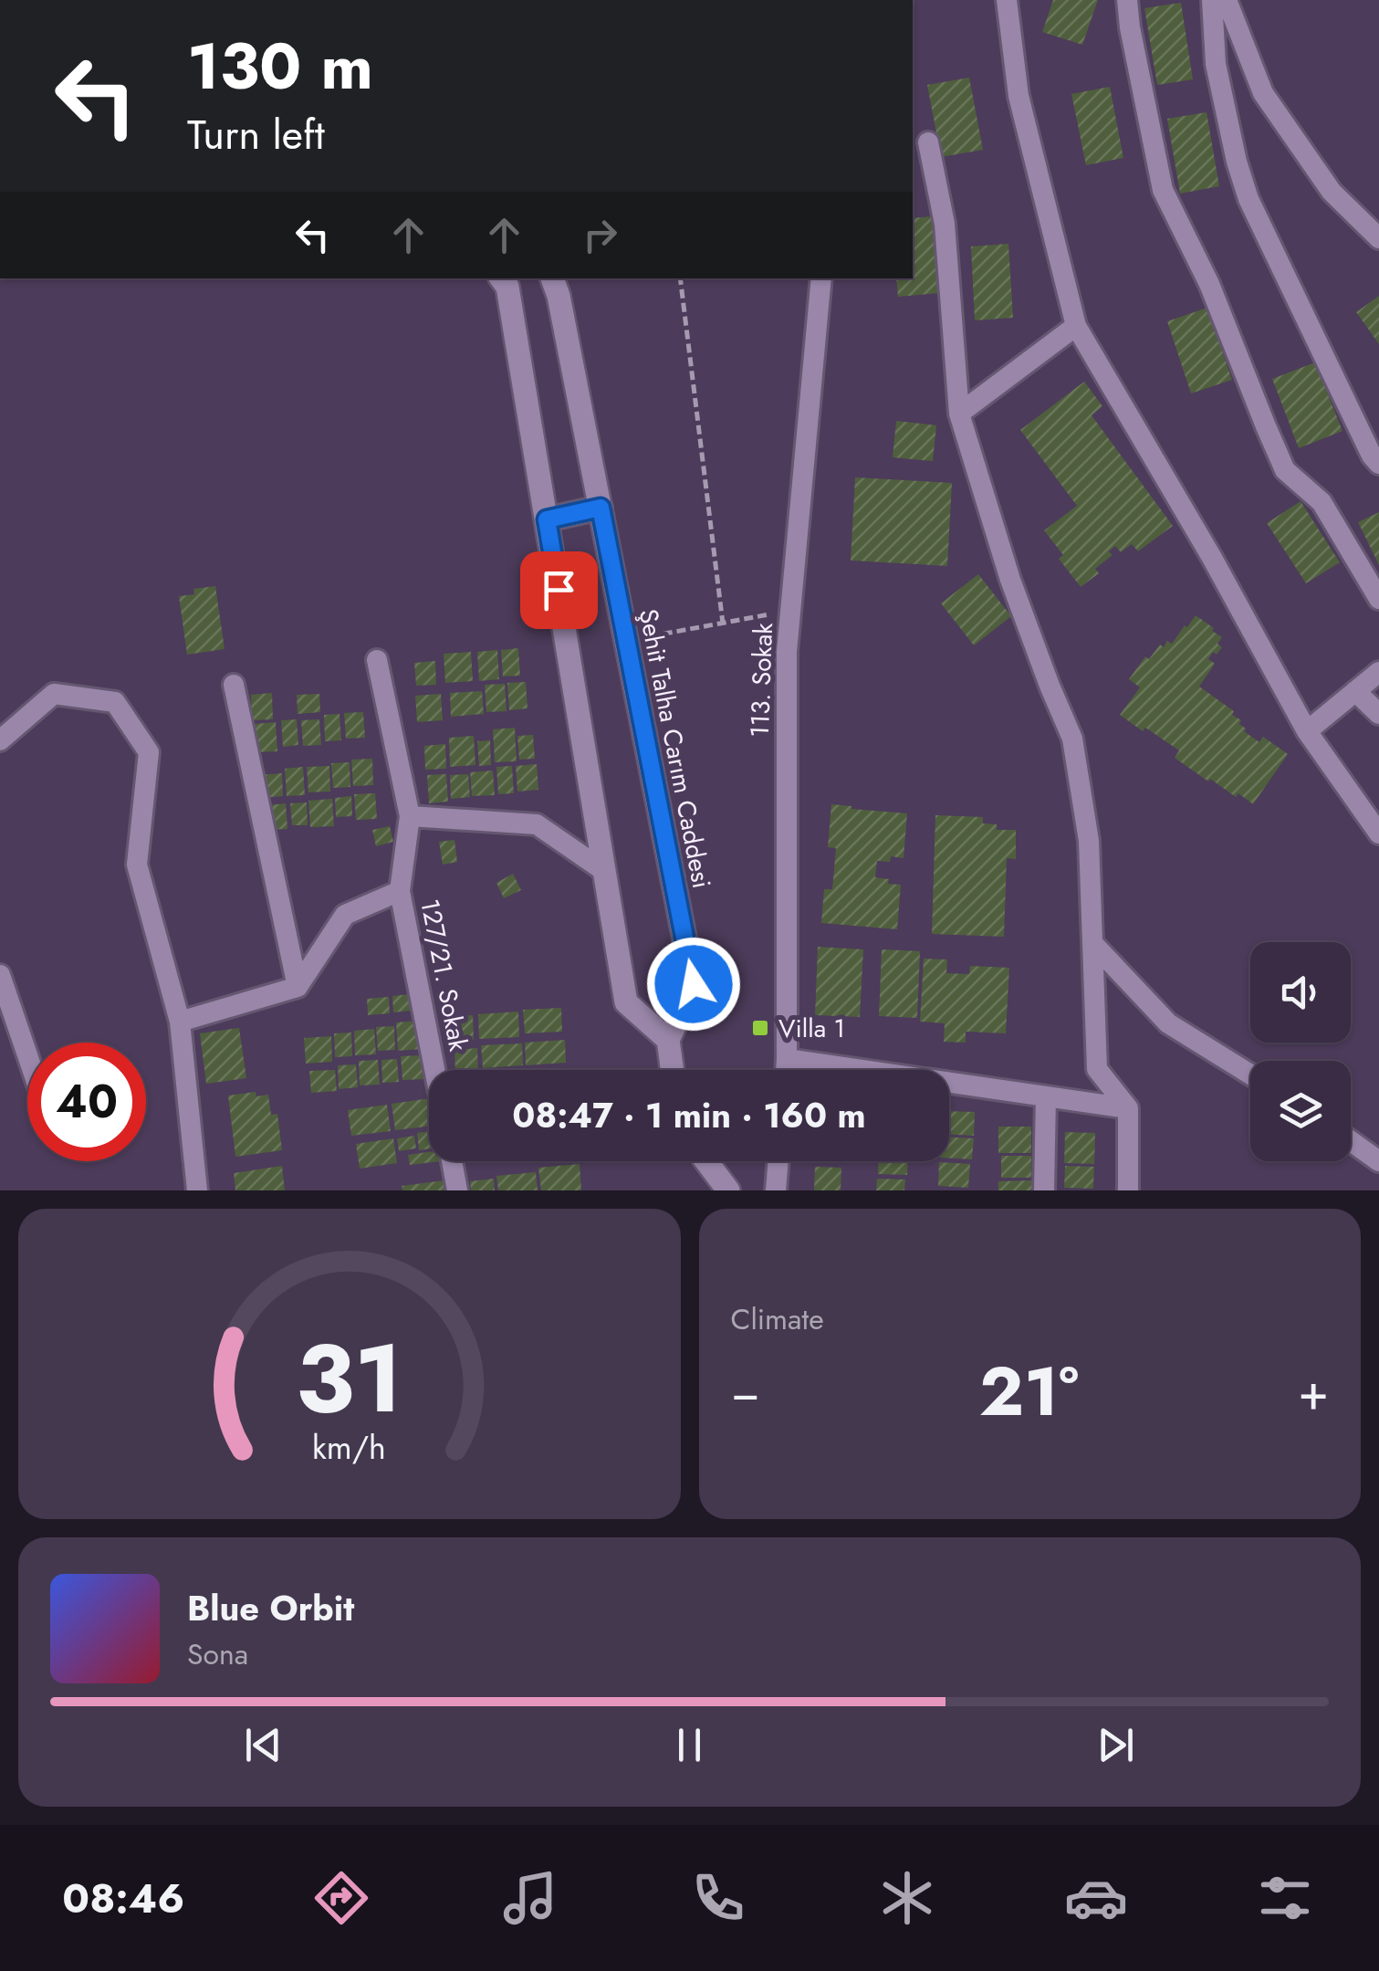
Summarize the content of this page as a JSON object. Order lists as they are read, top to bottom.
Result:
{
  "streets": {
    "street": ["113. Sokak", "Şehit Talha Carım Caddesi", "127/21. Sokak"]
  },
  "places": {
    "transit": ["Villa 1"]
  },
  "page": {
    "turn": ["130 m", "Turn left"],
    "limit": "40",
    "trip": "08:47 · 1 min · 160 m",
    "tile": "Climate",
    "heat": ["−", "21°", "+"],
    "song": ["Blue Orbit", "Sona"],
    "tabs": "08:46",
    "gauge": ["31", "km/h"]
  }
}
